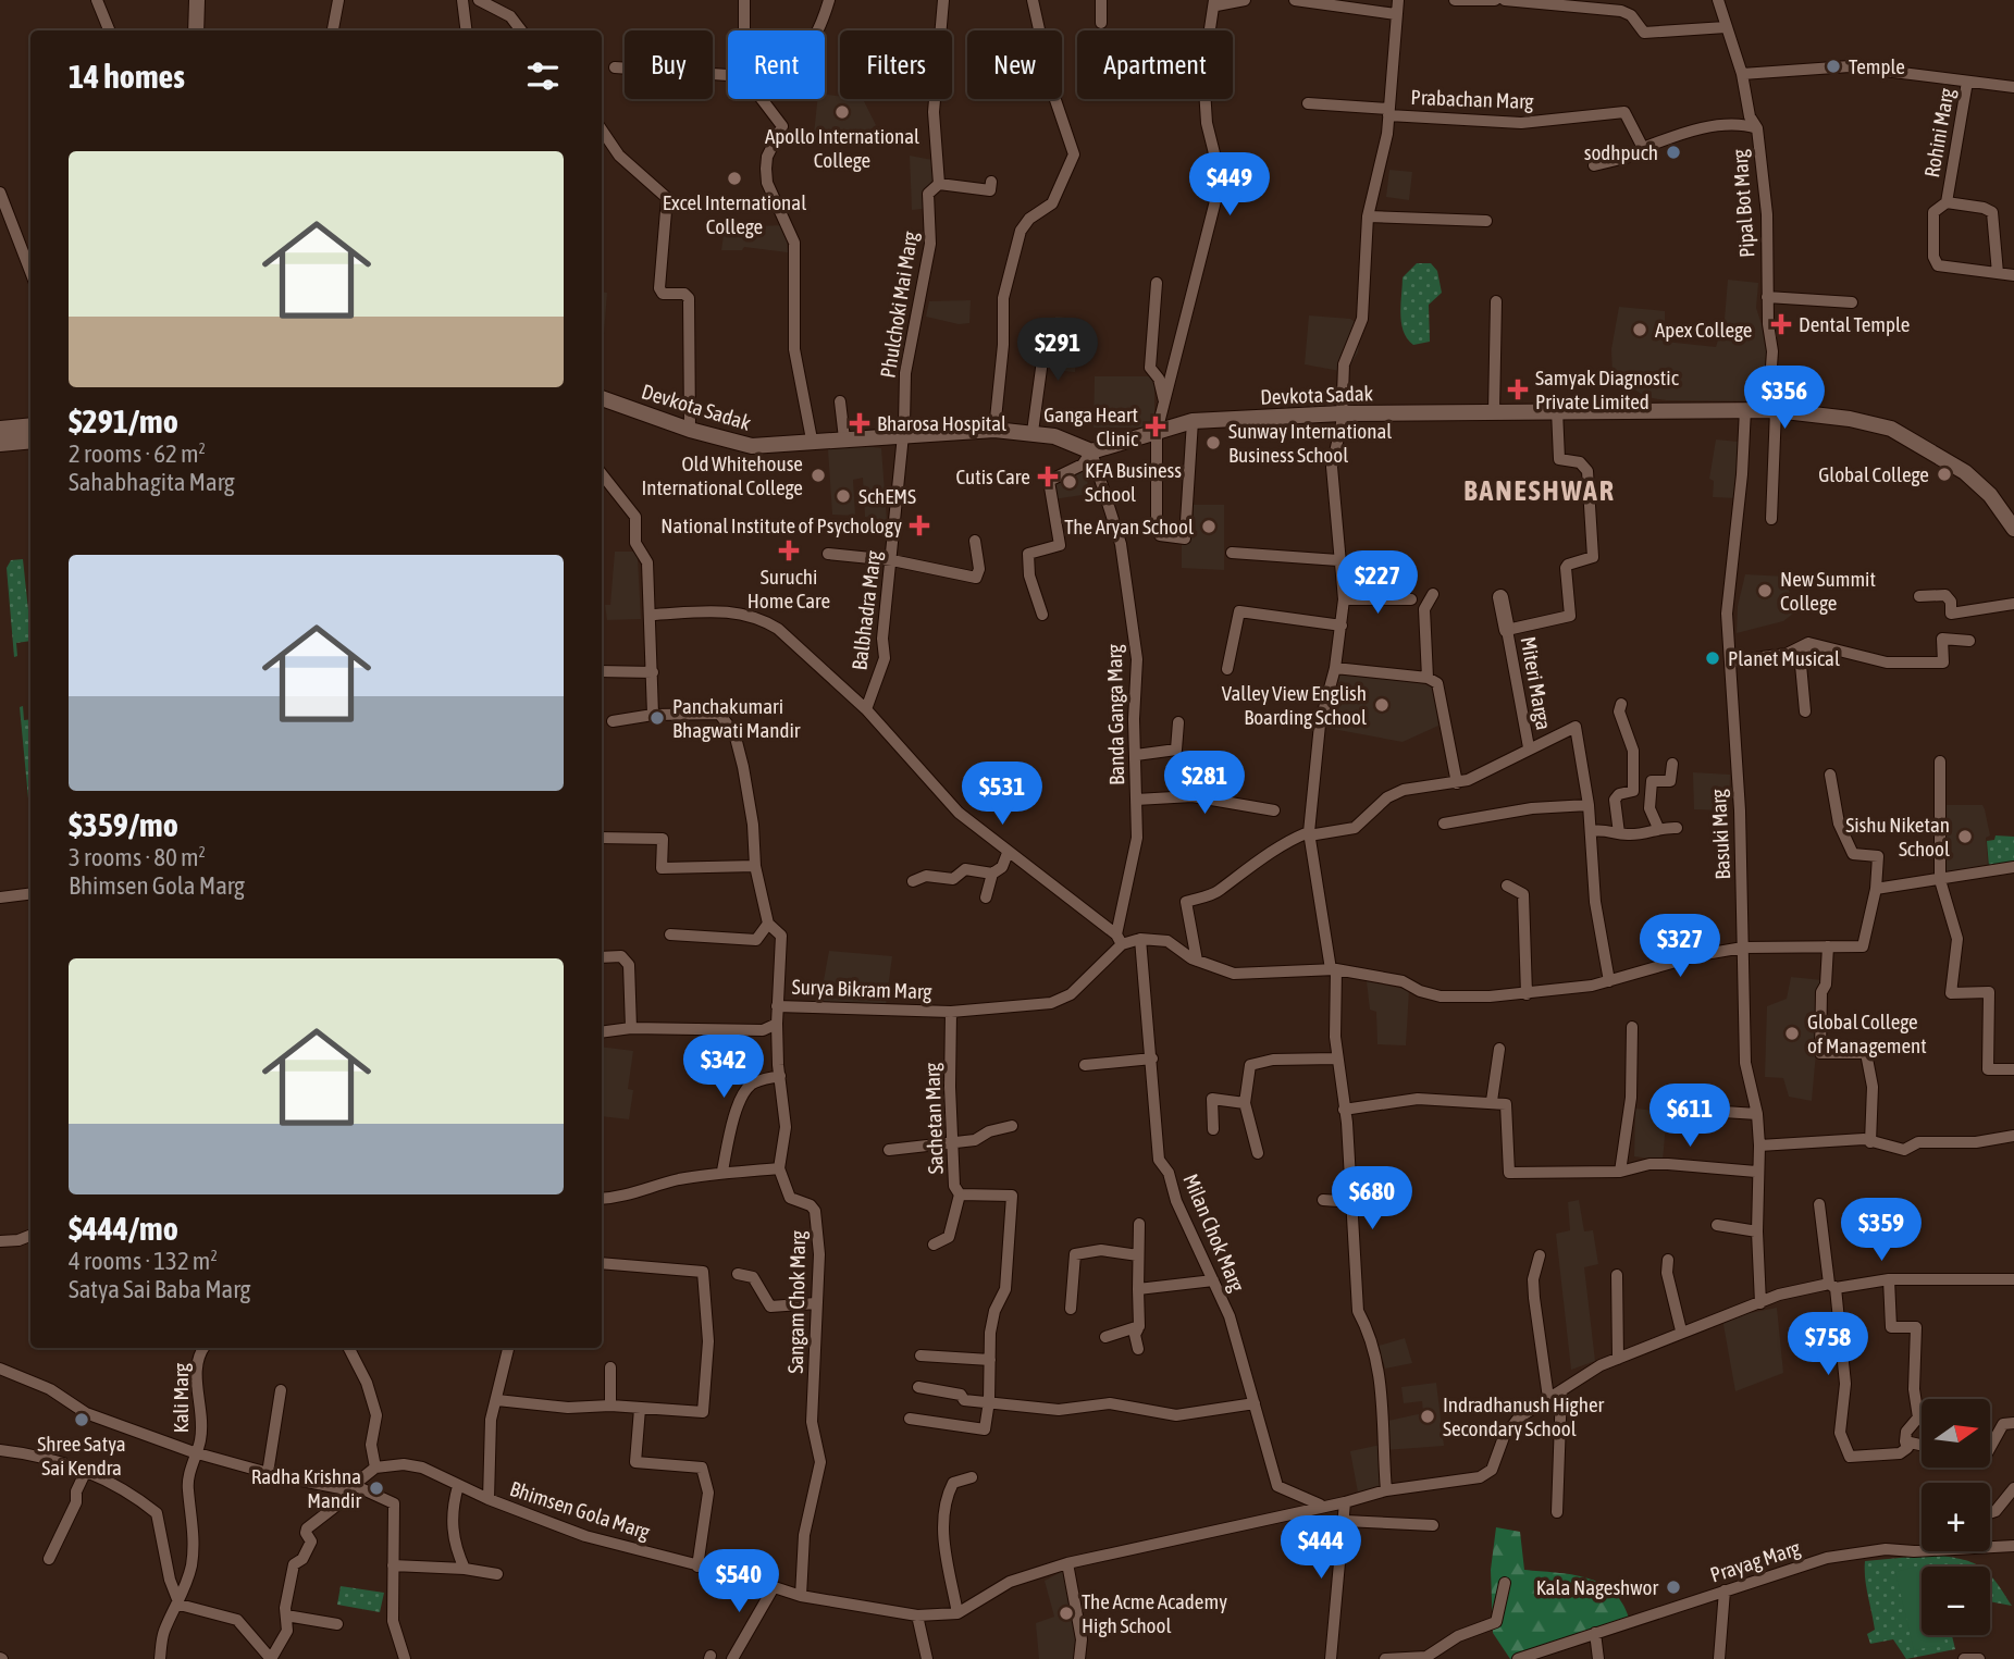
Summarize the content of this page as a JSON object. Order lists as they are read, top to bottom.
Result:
{
  "streets": {
    "main road": ["Devkota Sadak"],
    "street": [
      "Prabachan Marg",
      "Rohini Marg",
      "Pipal Bot Marg",
      "Phulchoki Mai Marg",
      "Balbhadra Marg",
      "Miteri Marga",
      "Banda Ganga Marg",
      "Basuki Marg",
      "Surya Bikram Marg",
      "Sachetan Marg",
      "Milan Chok Marg",
      "Sangam Chok Marg",
      "Kali Marg",
      "Bhimsen Gola Marg",
      "Prayag Marg"
    ]
  },
  "crossings": [
    ["Pipal Bot Marg", "Devkota Sadak"],
    ["Phulchoki Mai Marg", "Devkota Sadak"],
    ["Phulchoki Mai Marg", "Balbhadra Marg"],
    ["Devkota Sadak", "Balbhadra Marg"],
    ["Devkota Sadak", "Miteri Marga"],
    ["Devkota Sadak", "Banda Ganga Marg"],
    ["Devkota Sadak", "Basuki Marg"],
    ["Banda Ganga Marg", "Surya Bikram Marg"],
    ["Surya Bikram Marg", "Sachetan Marg"],
    ["Milan Chok Marg", "Bhimsen Gola Marg"],
    ["Sangam Chok Marg", "Bhimsen Gola Marg"]
  ],
  "districts": ["BANESHWAR"],
  "places": {
    "other": [
      "Temple",
      "Apollo International College",
      "sodhpuch",
      "Excel International College",
      "Apex College",
      "Sunway International Business School",
      "Global College",
      "Old Whitehouse International College",
      "KFA Business School",
      "SchEMS",
      "The Aryan School",
      "New Summit College",
      "Planet Musical",
      "Valley View English Boarding School",
      "Panchakumari Bhagwati Mandir",
      "Sishu Niketan School",
      "Global College of Management",
      "Indradhanush Higher Secondary School",
      "Shree Satya Sai Kendra",
      "Radha Krishna Mandir",
      "Kala Nageshwor",
      "The Acme Academy High School"
    ],
    "health": [
      "Dental Temple",
      "Samyak Diagnostic Private Limited",
      "Bharosa Hospital",
      "Ganga Heart Clinic",
      "Cutis Care",
      "National Institute of Psychology",
      "Suruchi Home Care"
    ]
  },
  "north": "right",
  "page": {
    "chip": [
      "Buy",
      "Rent",
      "Filters",
      "New",
      "Apartment"
    ],
    "heading": "14 homes",
    "list": [
      {
        "name": "$291/mo",
        "note": "2 rooms · 62 m² · Sahabhagita Marg"
      },
      {
        "name": "$359/mo",
        "note": "3 rooms · 80 m² · Bhimsen Gola Marg"
      },
      {
        "name": "$444/mo",
        "note": "4 rooms · 132 m² · Satya Sai Baba Marg"
      }
    ],
    "price": [
      "$449",
      "$291",
      "$356",
      "$227",
      "$281",
      "$531",
      "$327",
      "$342",
      "$611",
      "$680",
      "$359",
      "$758",
      "$444",
      "$540"
    ],
    "map_buttons": ["+", "−"]
  }
}
